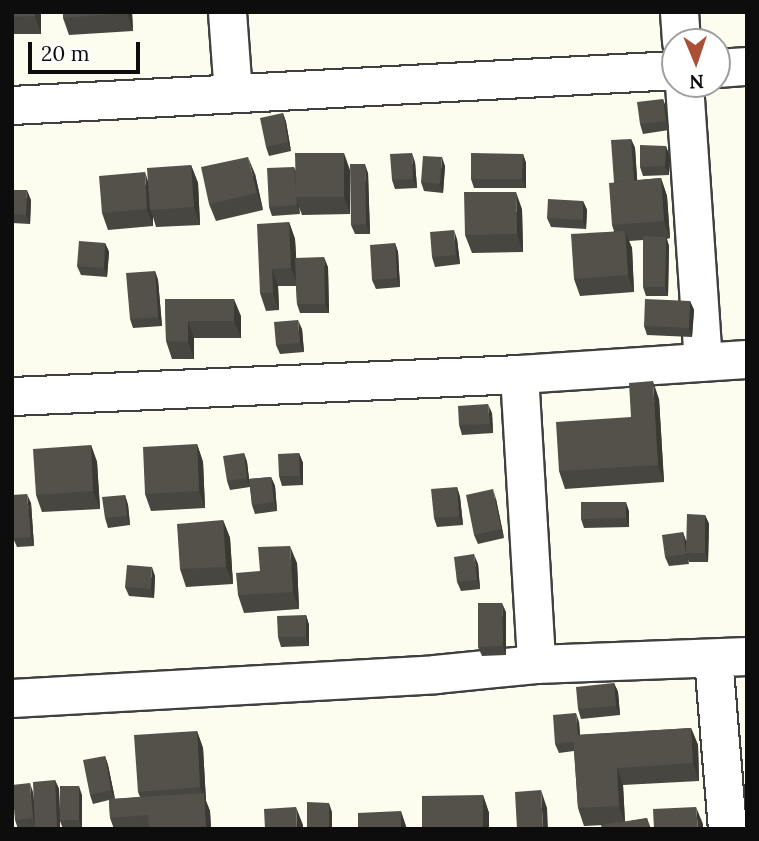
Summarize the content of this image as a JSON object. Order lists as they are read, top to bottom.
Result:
{
  "scale_bar": "20 m",
  "north": "bottom"
}
